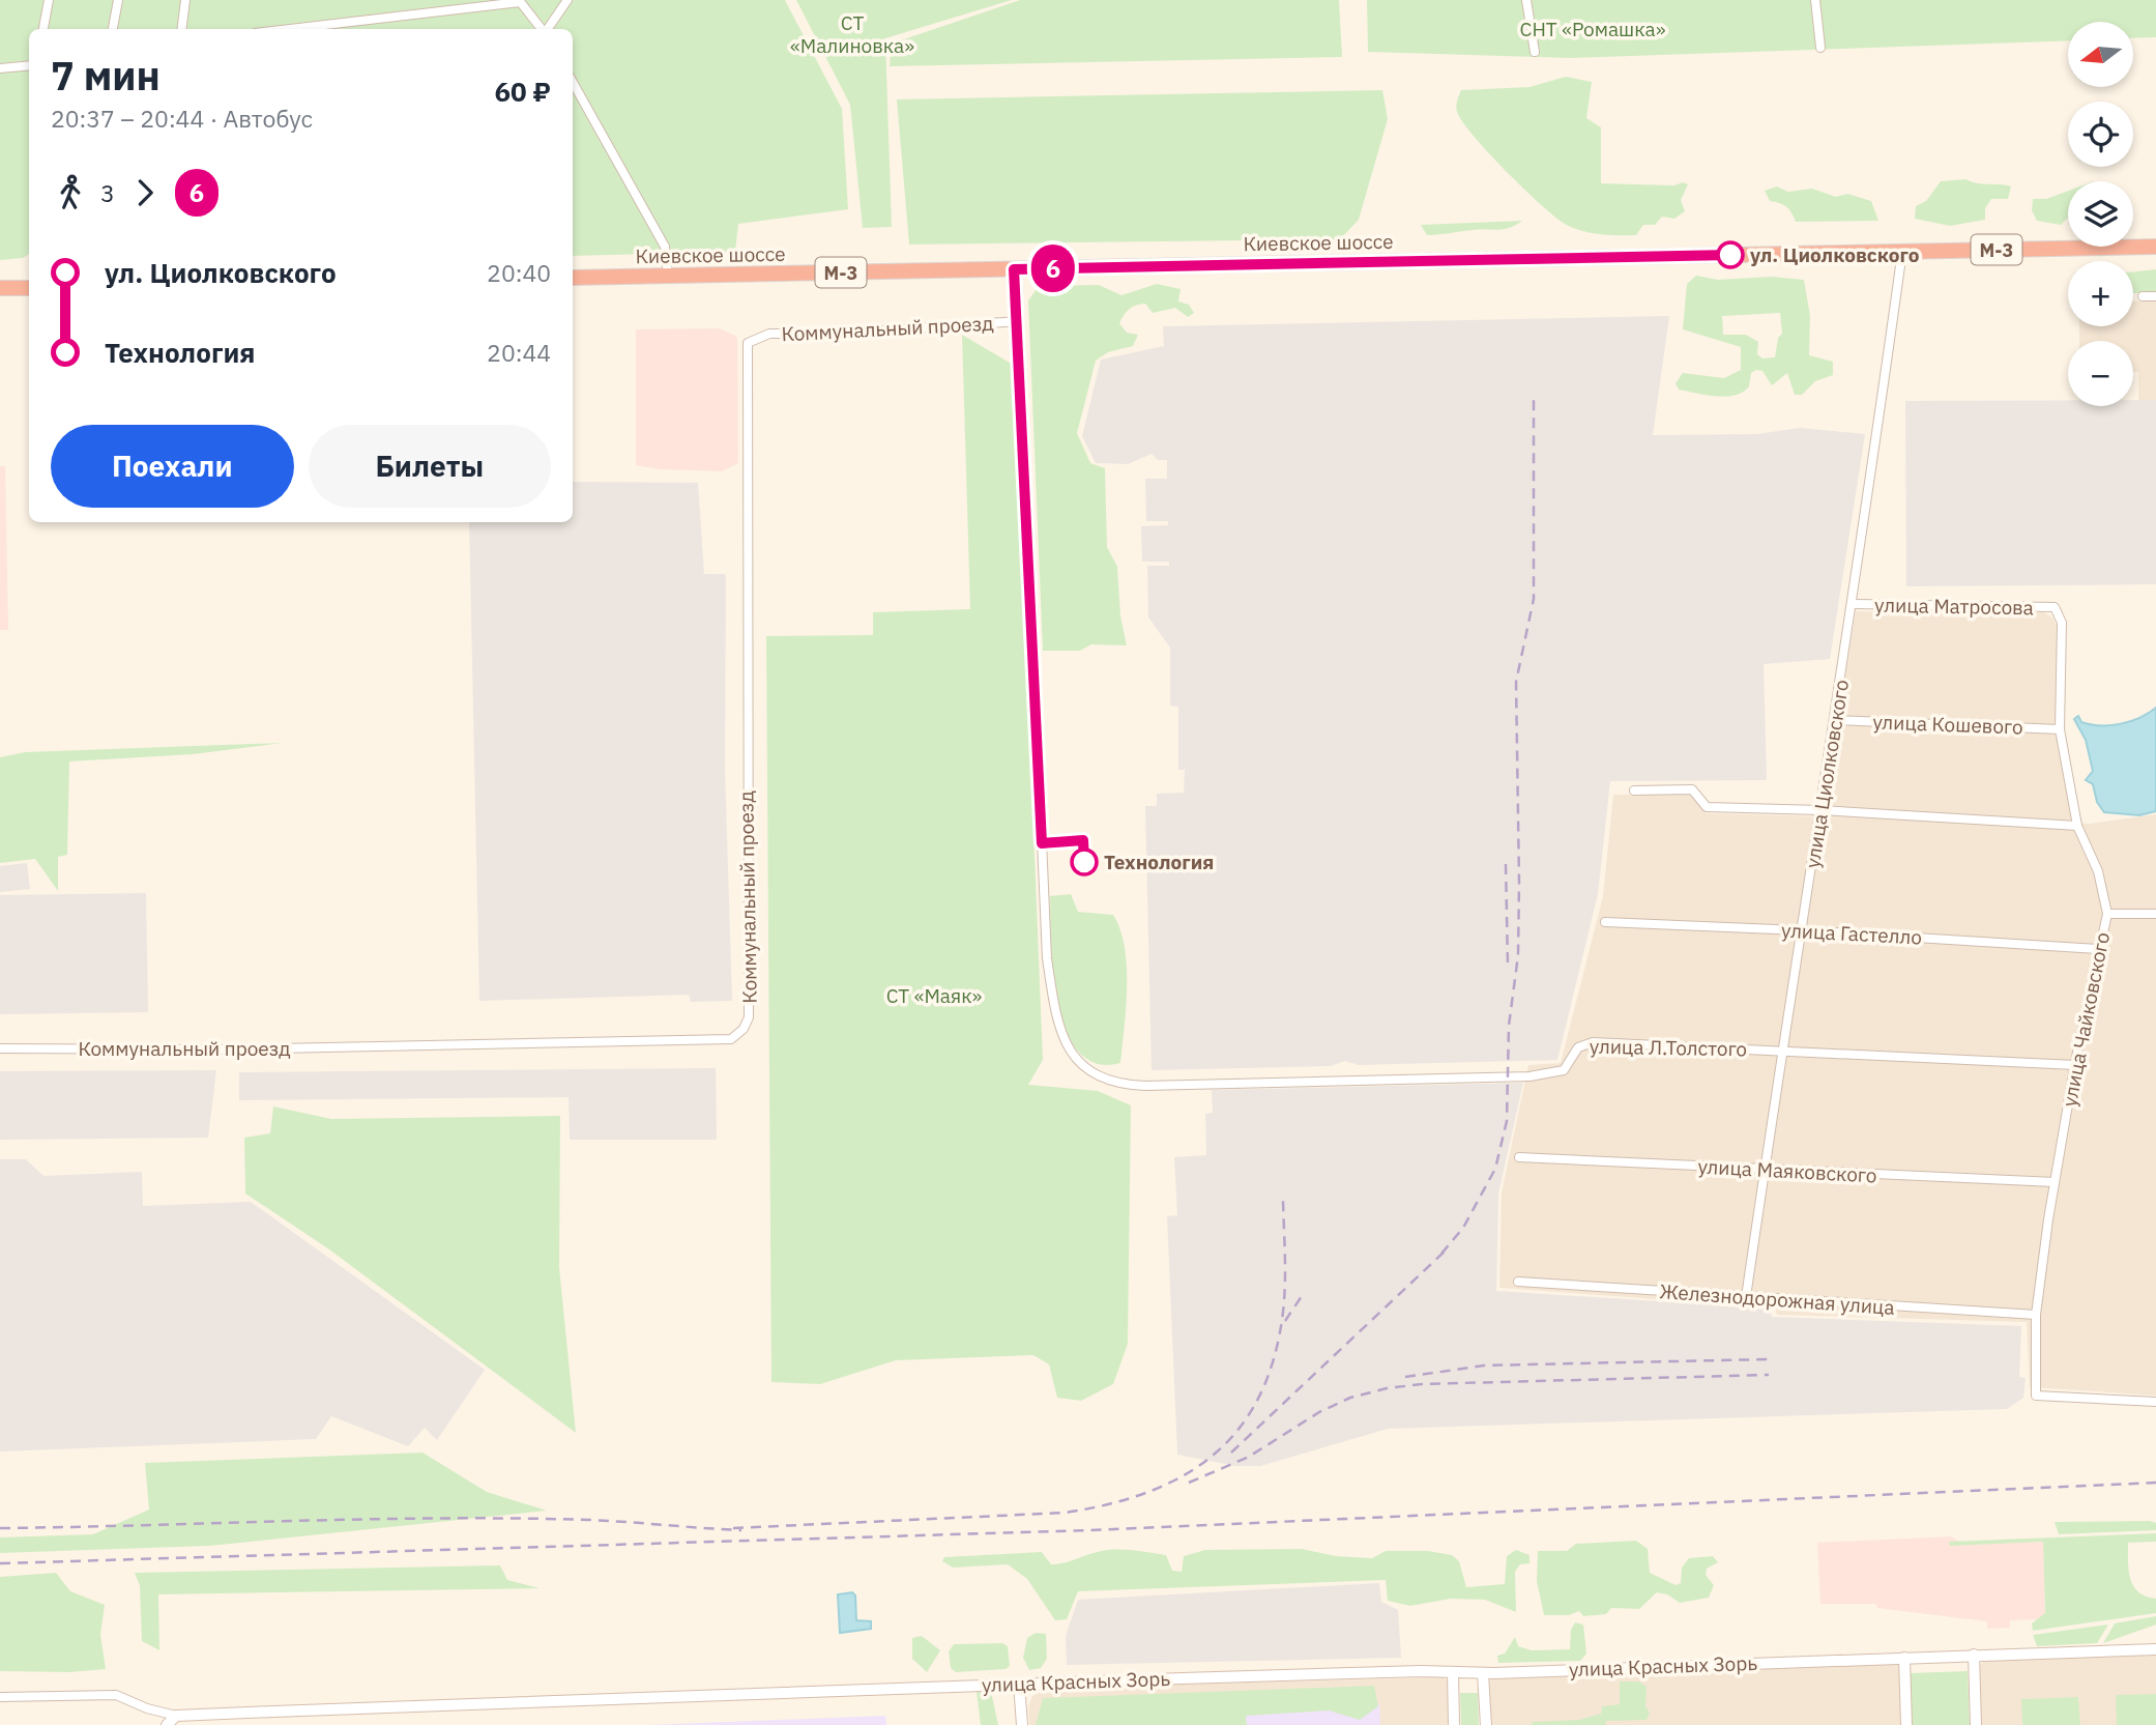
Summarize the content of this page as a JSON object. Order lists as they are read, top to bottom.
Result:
{
  "streets": {
    "highway": ["Киевское шоссе", "М-3"],
    "street": [
      "Коммунальный проезд",
      "улица Матросова",
      "улица Кошевого",
      "улица Циолковского",
      "улица Гастелло",
      "улица Чайковского",
      "улица Л.Толстого",
      "улица Маяковского",
      "Железнодорожная улица",
      "улица Красных Зорь"
    ]
  },
  "crossings": [
    ["Киевское шоссе", "Коммунальный проезд"],
    ["Киевское шоссе", "улица Циолковского"],
    ["Коммунальный проезд", "улица Л.Толстого"],
    ["улица Матросова", "улица Циолковского"],
    ["улица Матросова", "улица Чайковского"],
    ["улица Кошевого", "улица Циолковского"],
    ["улица Кошевого", "улица Чайковского"],
    ["улица Циолковского", "улица Гастелло"],
    ["улица Циолковского", "улица Л.Толстого"],
    ["улица Циолковского", "улица Маяковского"],
    ["улица Циолковского", "Железнодорожная улица"],
    ["улица Гастелло", "улица Чайковского"],
    ["улица Чайковского", "улица Л.Толстого"],
    ["улица Чайковского", "улица Маяковского"],
    ["улица Чайковского", "Железнодорожная улица"]
  ],
  "parks": ["СТ «Малиновка»", "СНТ «Ромашка»", "СТ «Маяк»"],
  "places": ["ул. Циолковского", "Технология"],
  "lines": ["bus line 6"],
  "north": "left",
  "page": {
    "on_map": "6",
    "map_buttons": ["+", "−"],
    "heading": ["7 мин", "20:37 – 20:44 · Автобус", "60 ₽"],
    "legs": ["3", "6"],
    "list": [
      {
        "name": "ул. Циолковского",
        "value": "20:40"
      },
      {
        "name": "Технология",
        "value": "20:44"
      }
    ],
    "buttons": ["Поехали", "Билеты"]
  }
}
